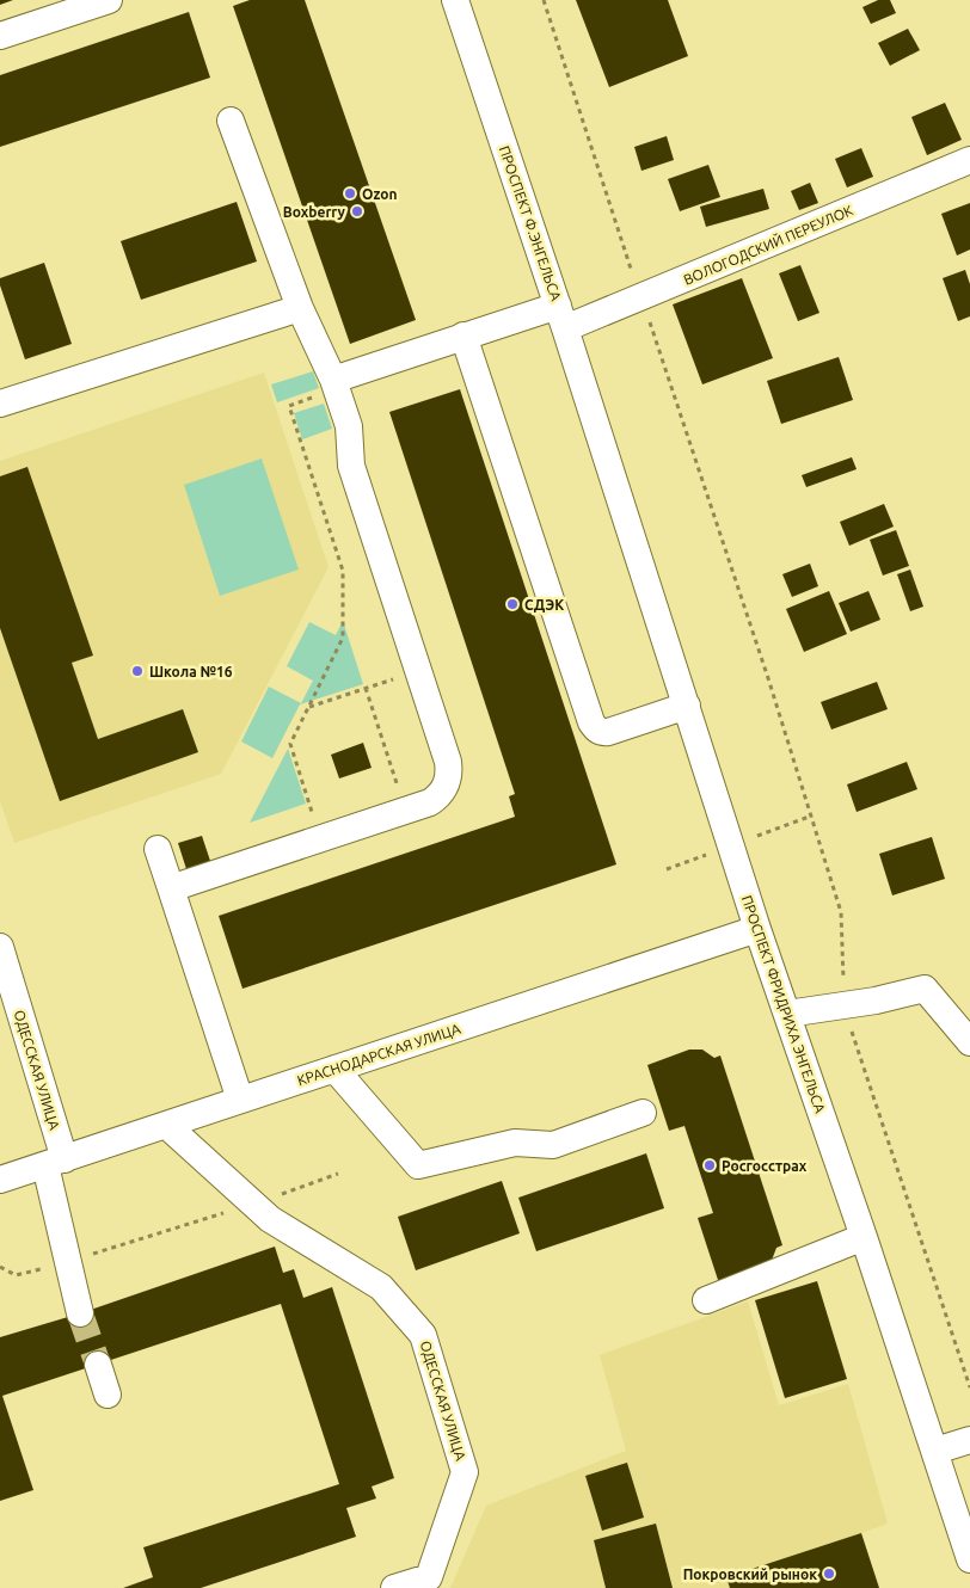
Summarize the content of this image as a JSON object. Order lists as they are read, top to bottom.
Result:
{
  "streets": {
    "street": [
      "ПРОСПЕКТ Ф.ЭНГЕЛЬСА",
      "ВОЛОГОДСКИЙ ПЕРЕУЛОК",
      "ПРОСПЕКТ ФРИДРИХА ЭНГЕЛЬСА",
      "КРАСНОДАРСКАЯ УЛИЦА",
      "ОДЕССКАЯ УЛИЦА"
    ]
  },
  "crossings": [
    ["ПРОСПЕКТ Ф.ЭНГЕЛЬСА", "ВОЛОГОДСКИЙ ПЕРЕУЛОК"],
    ["ПРОСПЕКТ Ф.ЭНГЕЛЬСА", "ПРОСПЕКТ ФРИДРИХА ЭНГЕЛЬСА"],
    ["ПРОСПЕКТ ФРИДРИХА ЭНГЕЛЬСА", "КРАСНОДАРСКАЯ УЛИЦА"],
    ["КРАСНОДАРСКАЯ УЛИЦА", "ОДЕССКАЯ УЛИЦА"]
  ],
  "places": [
    "Ozon",
    "Boxberry",
    "СДЭК",
    "Школа №16",
    "Росгосстрах",
    "Покровский рынок"
  ]
}
